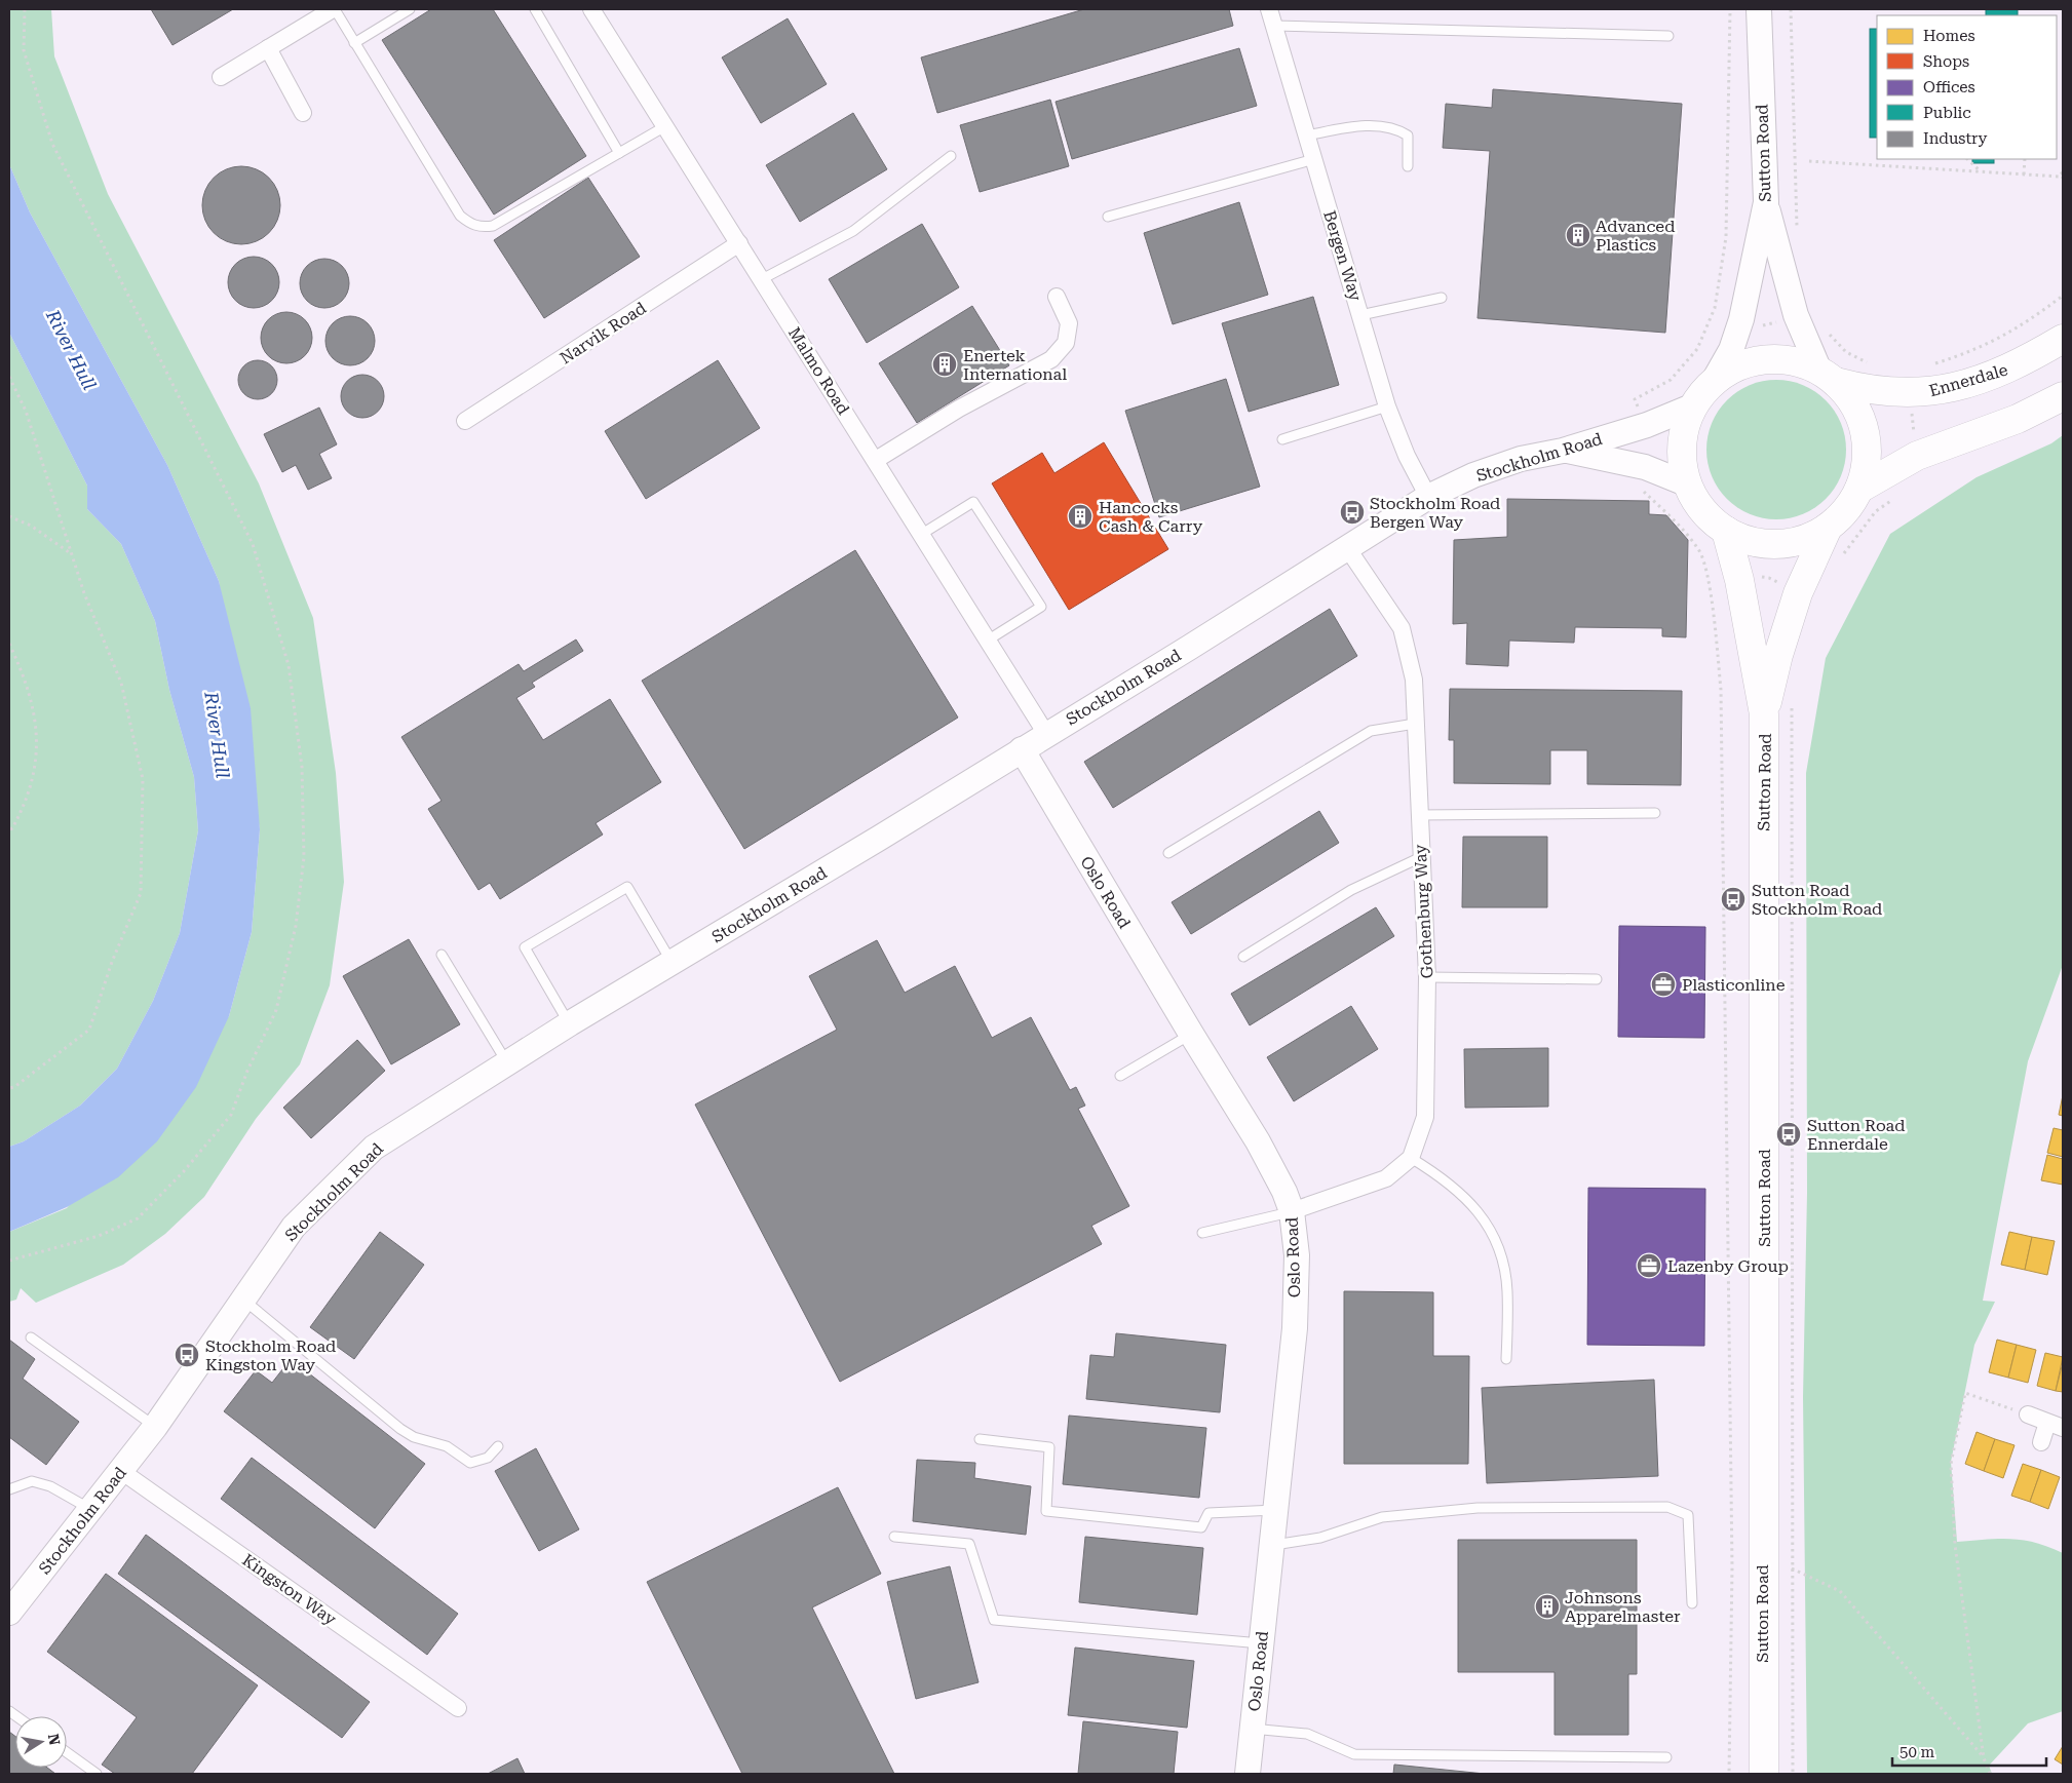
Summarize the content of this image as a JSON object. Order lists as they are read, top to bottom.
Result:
{
  "streets": {
    "highway": ["Sutton Road", "Ennerdale"],
    "street": [
      "Bergen Way",
      "Narvik Road",
      "Malmo Road",
      "Stockholm Road",
      "Oslo Road",
      "Gothenburg Way",
      "Kingston Way"
    ]
  },
  "crossings": [
    ["Sutton Road", "Ennerdale"],
    ["Bergen Way", "Stockholm Road"],
    ["Narvik Road", "Malmo Road"],
    ["Malmo Road", "Stockholm Road"],
    ["Ennerdale", "Stockholm Road"],
    ["Stockholm Road", "Oslo Road"],
    ["Stockholm Road", "Gothenburg Way"],
    ["Stockholm Road", "Kingston Way"]
  ],
  "water": ["River Hull"],
  "places": {
    "building": [
      "Advanced Plastics",
      "Enertek International",
      "Hancocks Cash & Carry",
      "Johnsons Apparelmaster"
    ],
    "bus stop": [
      "Stockholm Road Bergen Way",
      "Sutton Road Stockholm Road",
      "Sutton Road Ennerdale",
      "Stockholm Road Kingston Way"
    ],
    "office": ["Plasticonline", "Lazenby Group"]
  },
  "legend": [
    "Homes",
    "Shops",
    "Offices",
    "Public",
    "Industry"
  ],
  "scale_bar": "50 m",
  "north": "right"
}
